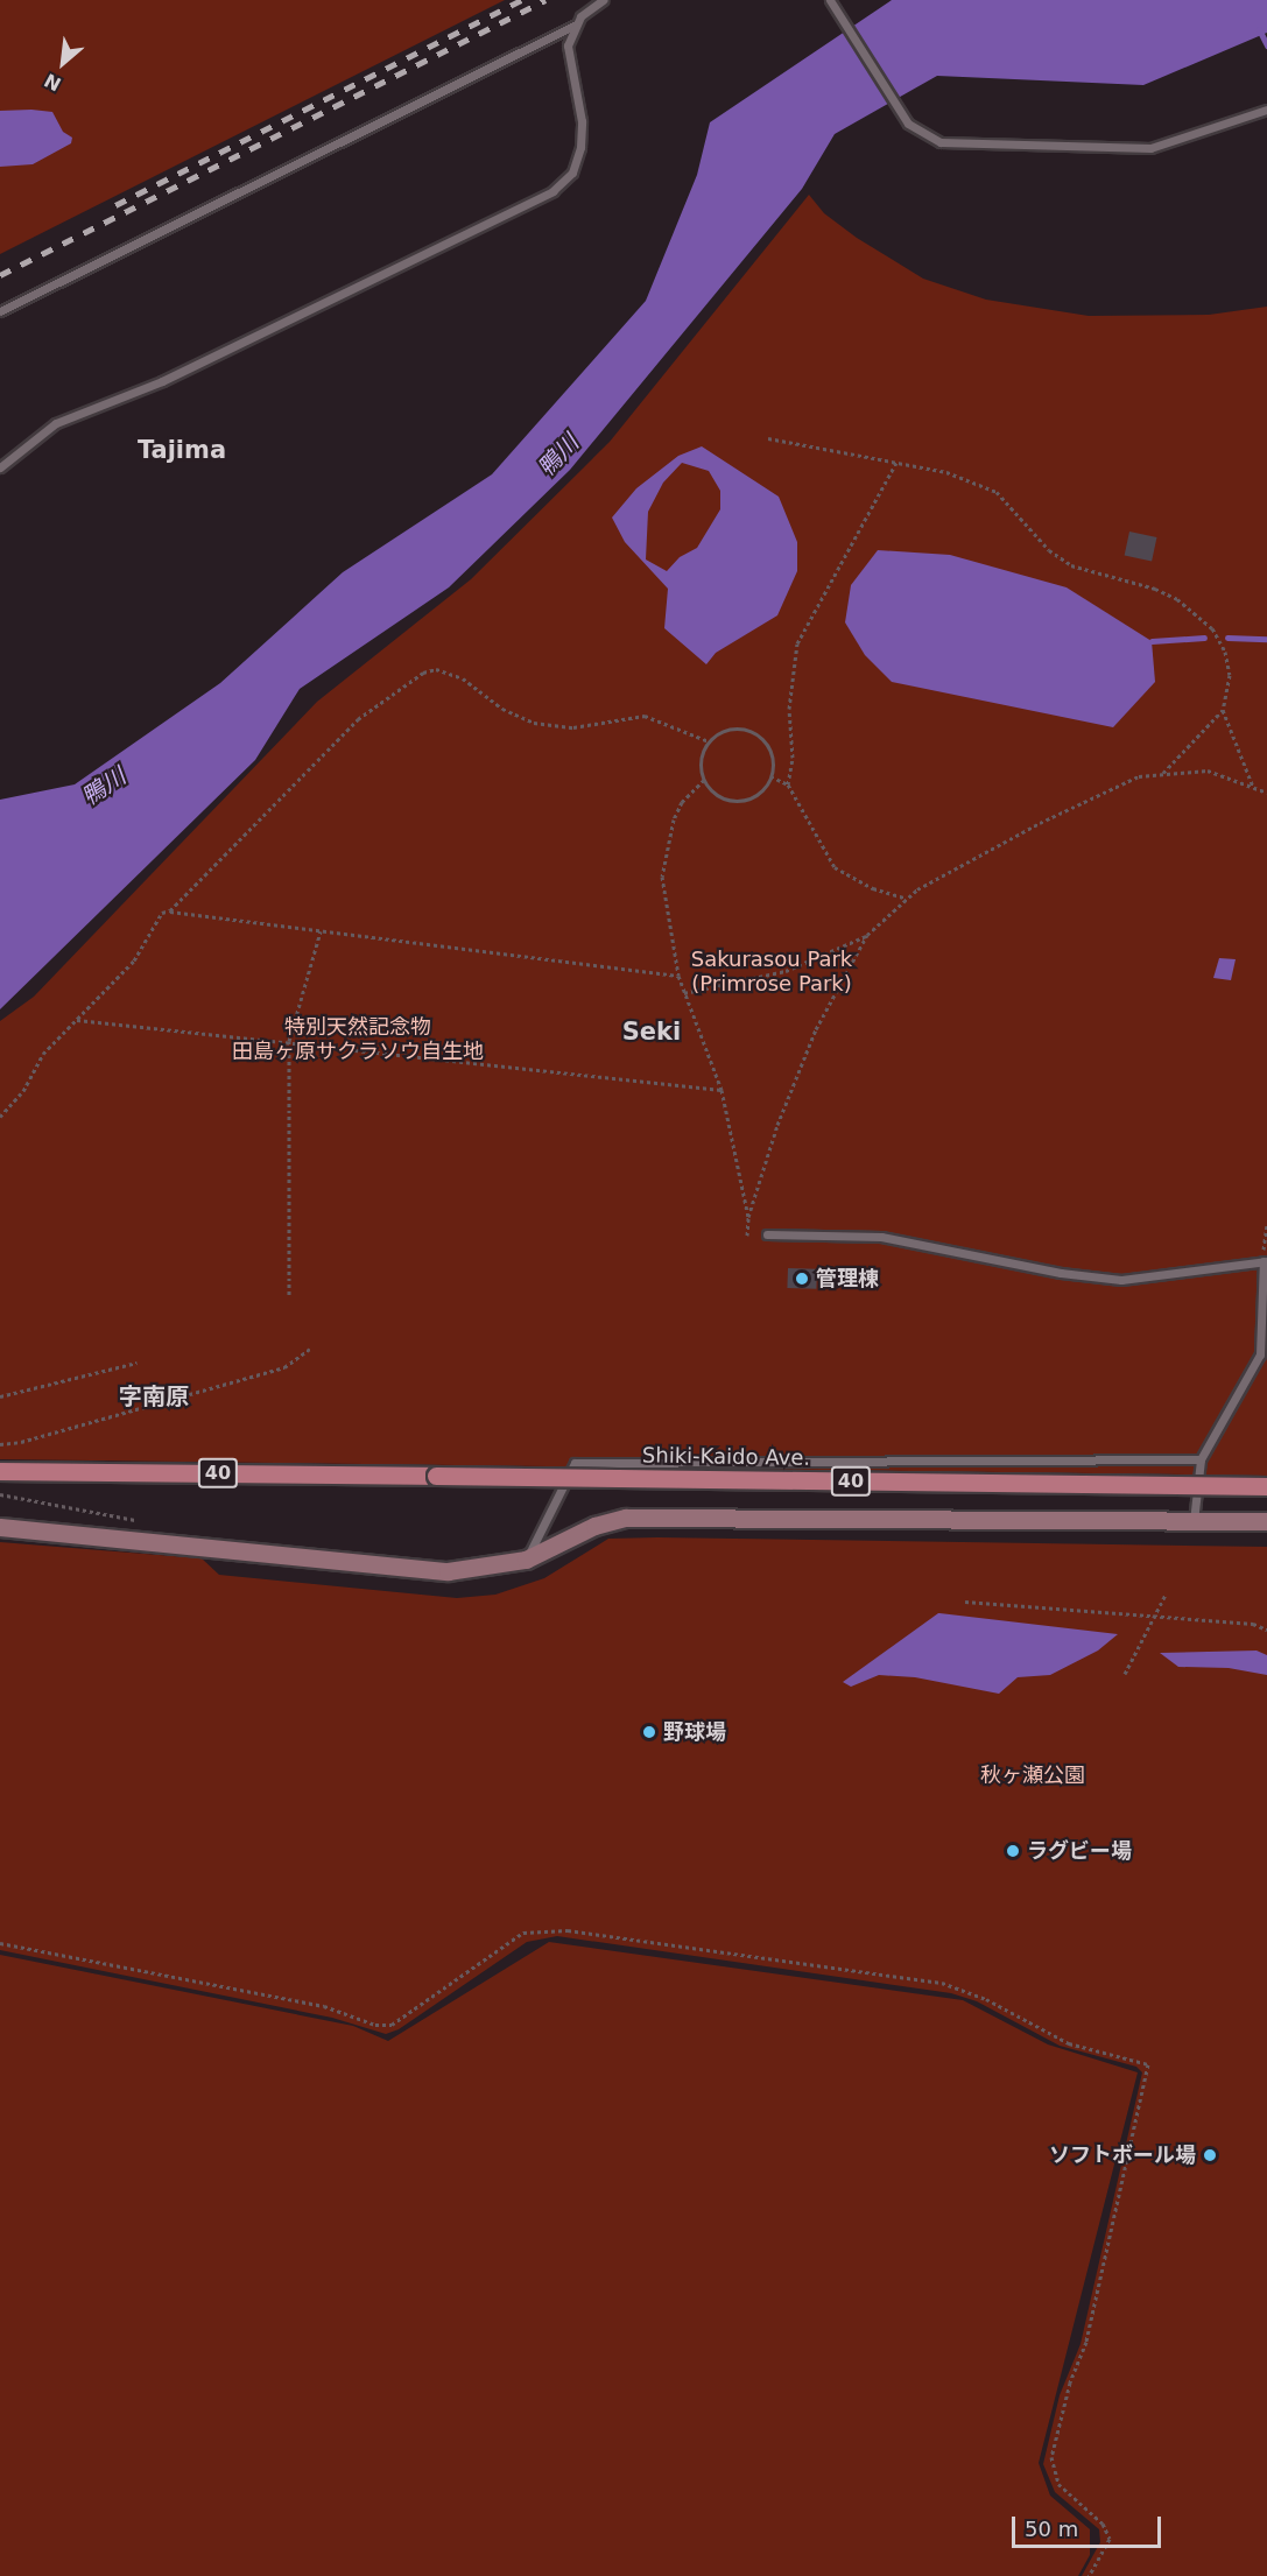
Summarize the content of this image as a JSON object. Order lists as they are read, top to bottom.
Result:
{
  "streets": {
    "main road": ["Shiki-Kaido Ave.", "40"]
  },
  "districts": ["Tajima", "Seki", "字南原"],
  "water": ["鴨川"],
  "parks": ["Sakurasou Park (Primrose Park)", "特別天然記念物 田島ヶ原サクラソウ自生地", "秋ヶ瀬公園"],
  "places": [
    "管理棟",
    "野球場",
    "ラグビー場",
    "ソフトボール場"
  ],
  "scale_bar": "50 m",
  "north": "bottom left"
}
